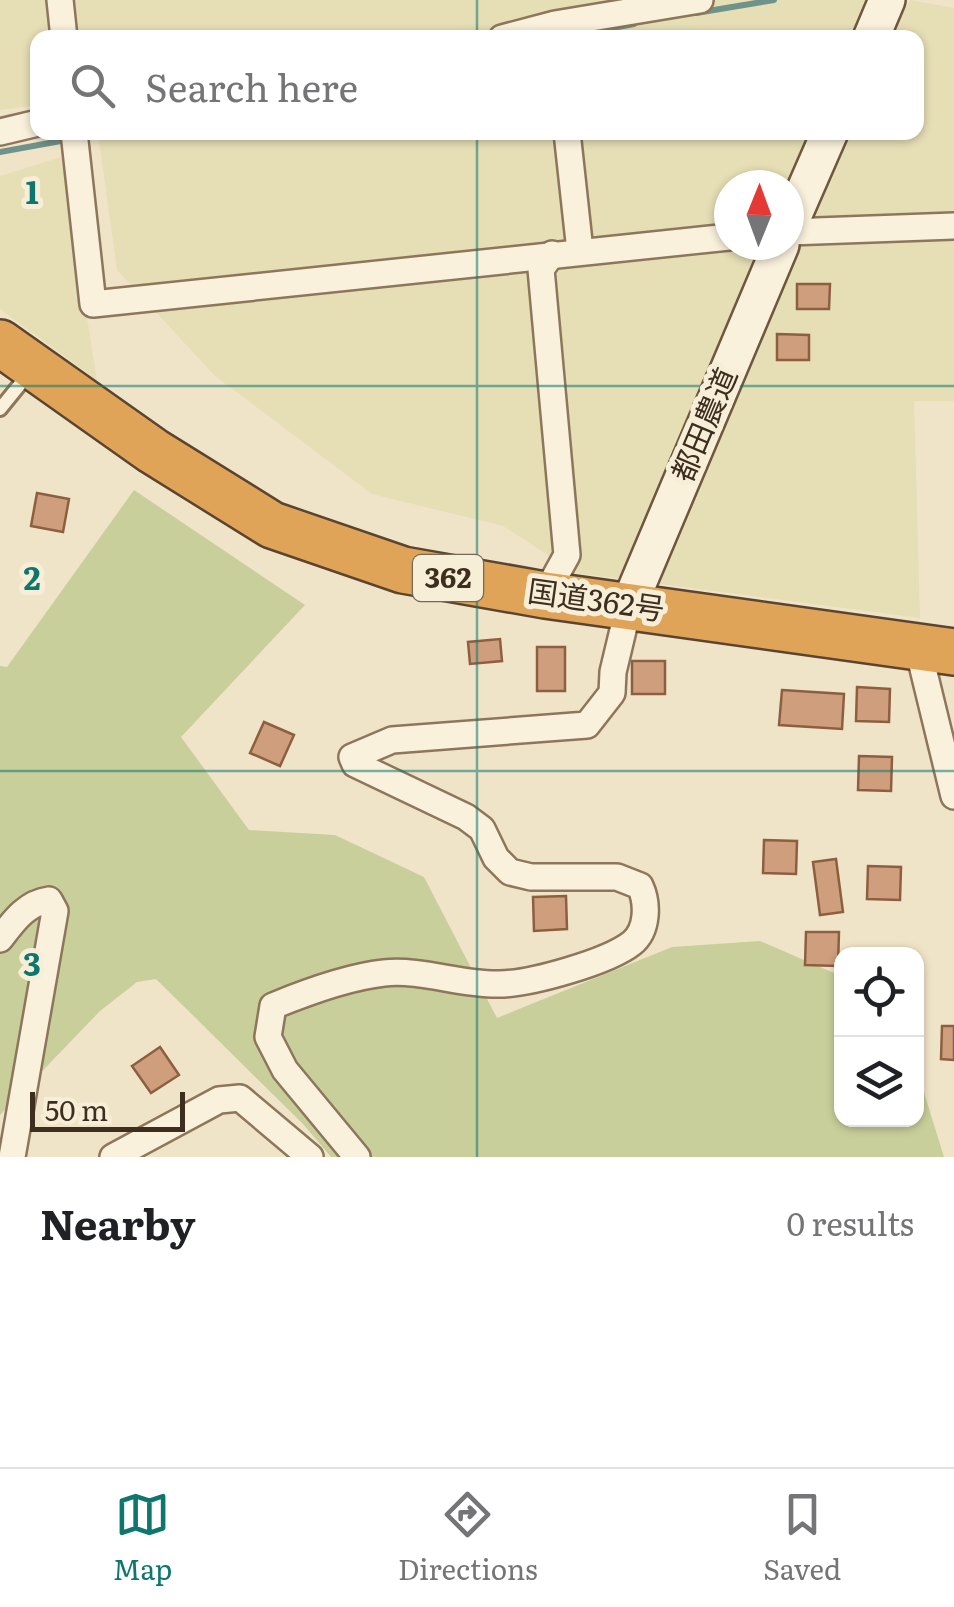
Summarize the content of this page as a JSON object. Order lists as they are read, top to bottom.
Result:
{
  "streets": {
    "highway": ["362", "国道362号"],
    "street": ["都田農道"]
  },
  "crossings": [
    ["都田農道", "国道362号"]
  ],
  "scale_bar": "50 m",
  "north": "top",
  "page": {
    "search": "Search here",
    "scale": "50 m",
    "heading": ["Nearby", "0 results"],
    "nav": ["Map", "Directions", "Saved"]
  },
  "grid": {
    "rows": ["1", "2", "3"]
  }
}
